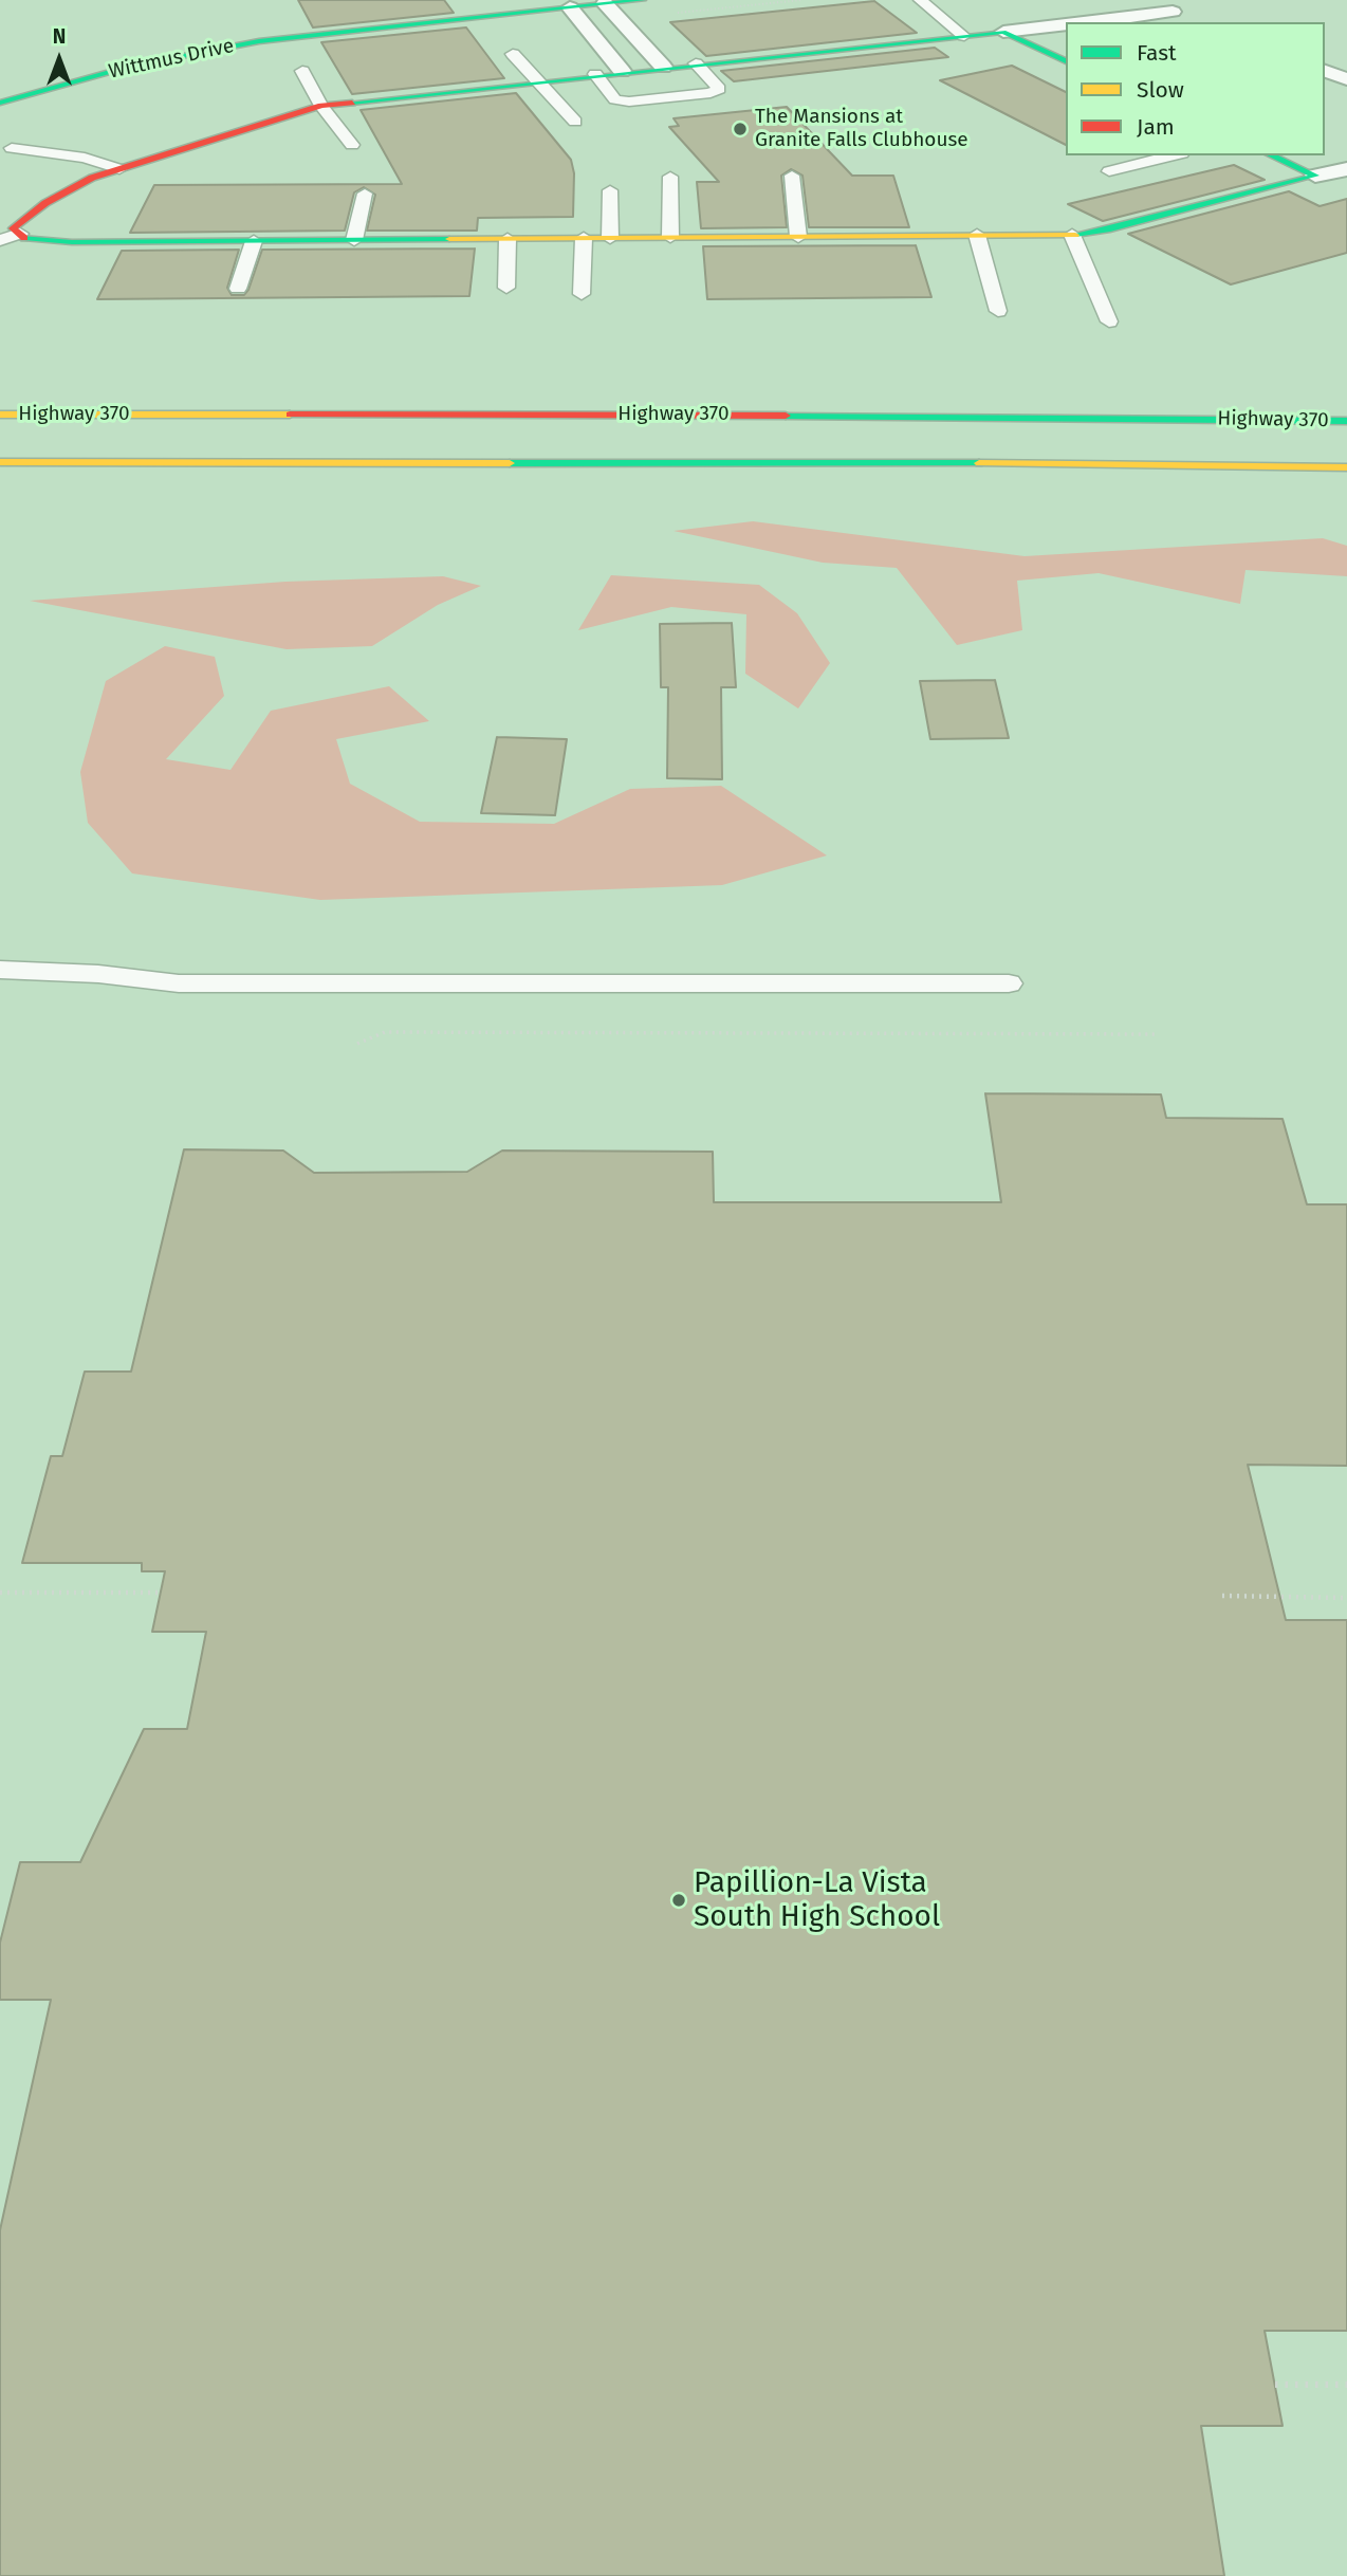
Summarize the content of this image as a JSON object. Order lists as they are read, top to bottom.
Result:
{
  "streets": {
    "main road": ["Wittmus Drive", "Highway 370"]
  },
  "places": ["The Mansions at Granite Falls Clubhouse", "Papillion-La Vista South High School"],
  "legend": ["Fast", "Slow", "Jam"],
  "north": "top"
}
